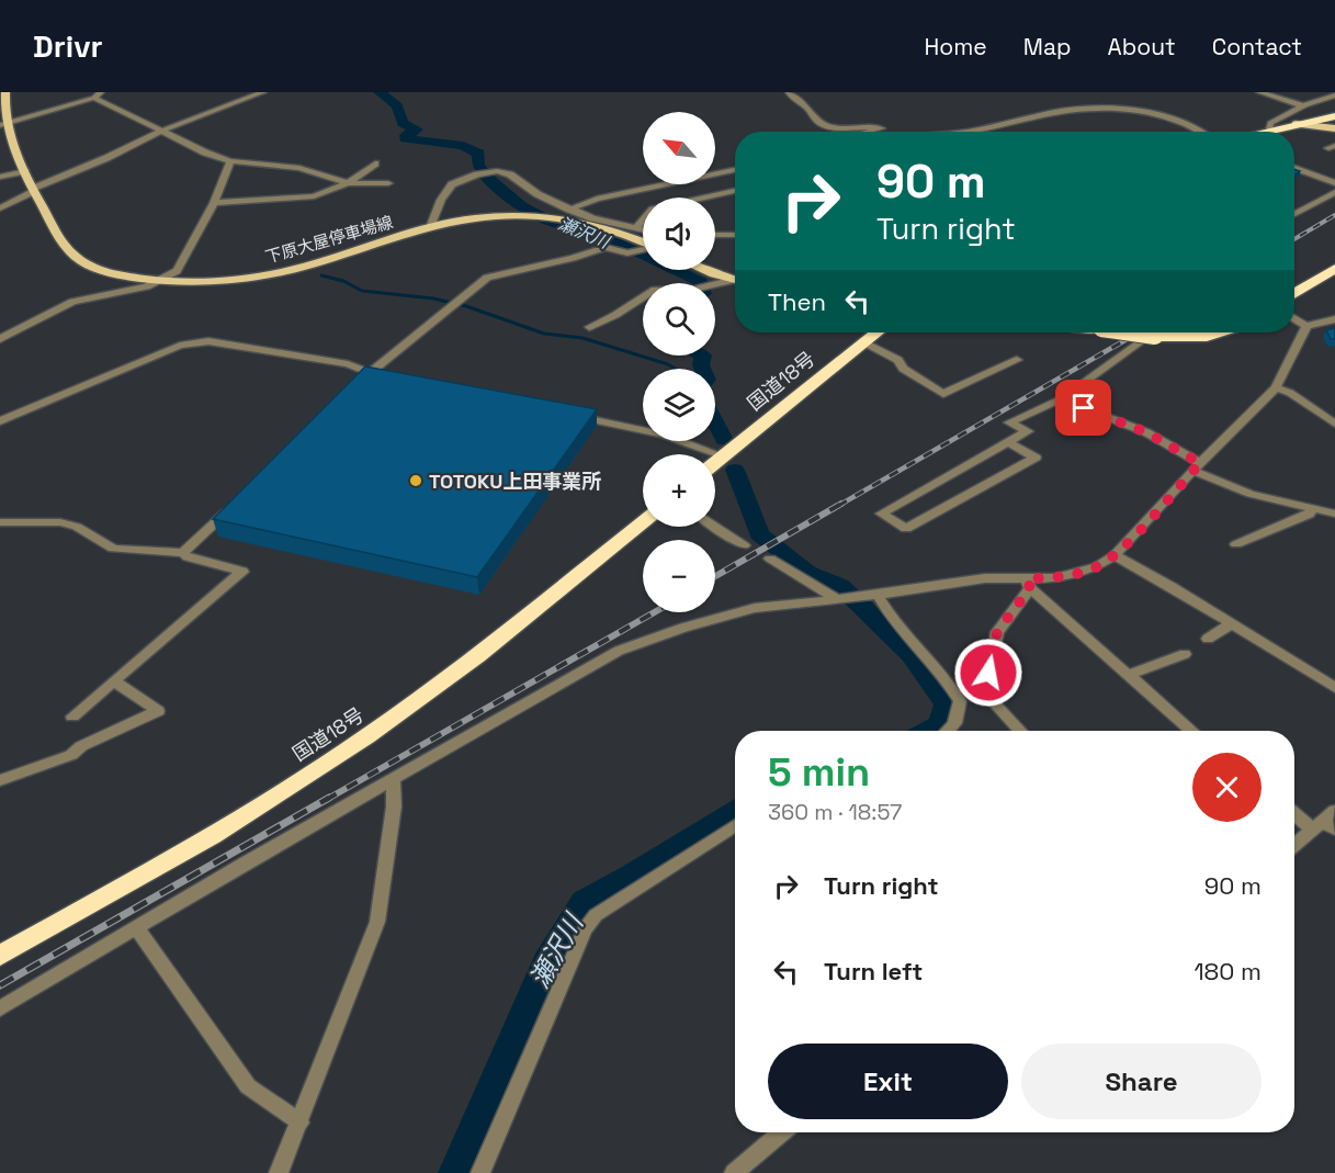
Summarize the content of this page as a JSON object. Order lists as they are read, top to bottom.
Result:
{
  "streets": {
    "highway": ["国道18号"],
    "main road": ["下原大屋停車場線"]
  },
  "water": ["瀬沢川"],
  "places": ["TOTOKU上田事業所"],
  "north": "top left",
  "page": {
    "header": "Drivr",
    "nav": [
      "Home",
      "Map",
      "About",
      "Contact"
    ],
    "map_buttons": ["+", "−"],
    "turn": ["90 m", "Turn right"],
    "then": "Then",
    "heading": ["5 min", "360 m · 18:57"],
    "list": [
      {
        "name": "Turn right",
        "value": "90 m"
      },
      {
        "name": "Turn left",
        "value": "180 m"
      }
    ],
    "buttons": ["Exit", "Share"]
  }
}
